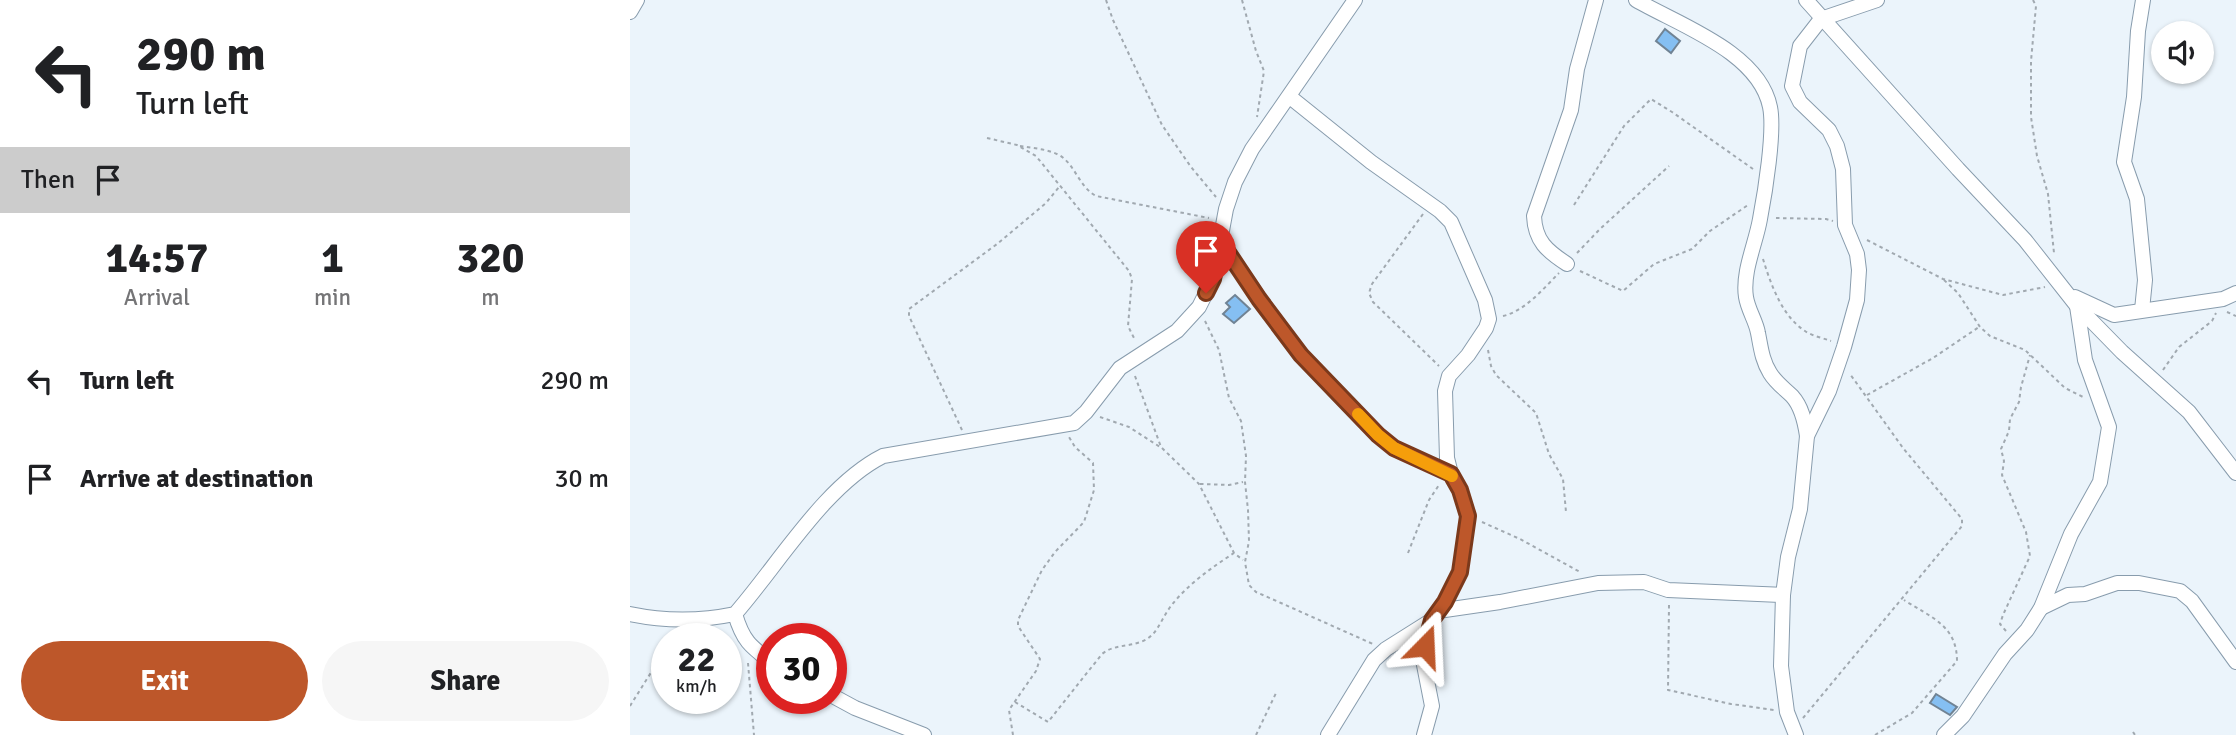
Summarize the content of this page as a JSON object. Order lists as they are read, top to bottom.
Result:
{
  "page": {
    "turn": ["290 m", "Turn left"],
    "then": "Then",
    "eta": [
      "14:57",
      "Arrival",
      "1",
      "min",
      "320",
      "m"
    ],
    "list": [
      {
        "name": "Turn left",
        "value": "290 m"
      },
      {
        "name": "Arrive at destination",
        "value": "30 m"
      }
    ],
    "speed": "22 km/h",
    "limit": "30",
    "buttons": ["Exit", "Share"]
  }
}
